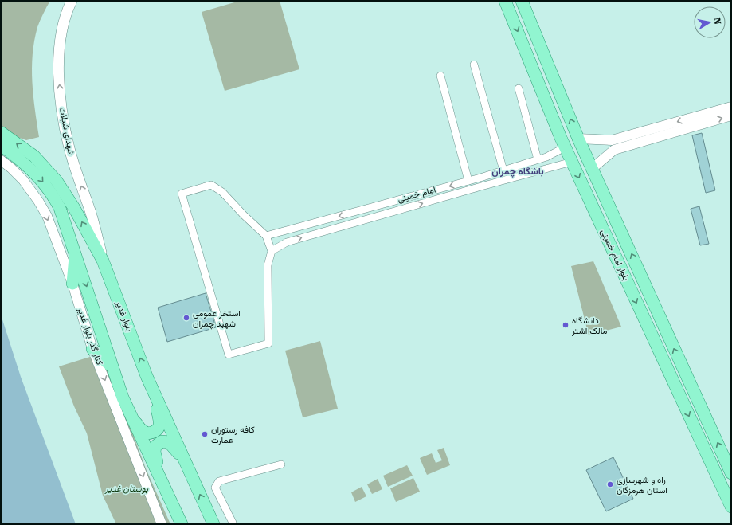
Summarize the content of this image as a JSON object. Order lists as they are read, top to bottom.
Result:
{
  "streets": {
    "main road": ["شهدای شیلات", "بلوار امام خمینی", "بلوار غدیر"],
    "street": ["امام خمینی", "کنار گذر بلوار غدیر"]
  },
  "crossings": [
    ["شهدای شیلات", "بلوار غدیر"],
    ["امام خمینی", "بلوار امام خمینی"]
  ],
  "one_way": ["شهدای شیلات", "کنار گذر بلوار غدیر"],
  "districts": ["باشگاه چمران"],
  "parks": ["بوستان غدیر"],
  "places": [
    "استخر عمومی شهید چمران",
    "دانشگاه مالک اشتر",
    "کافه رستوران عمارت",
    "راه و شهرسازی استان هرمزگان"
  ],
  "north": "right"
}
